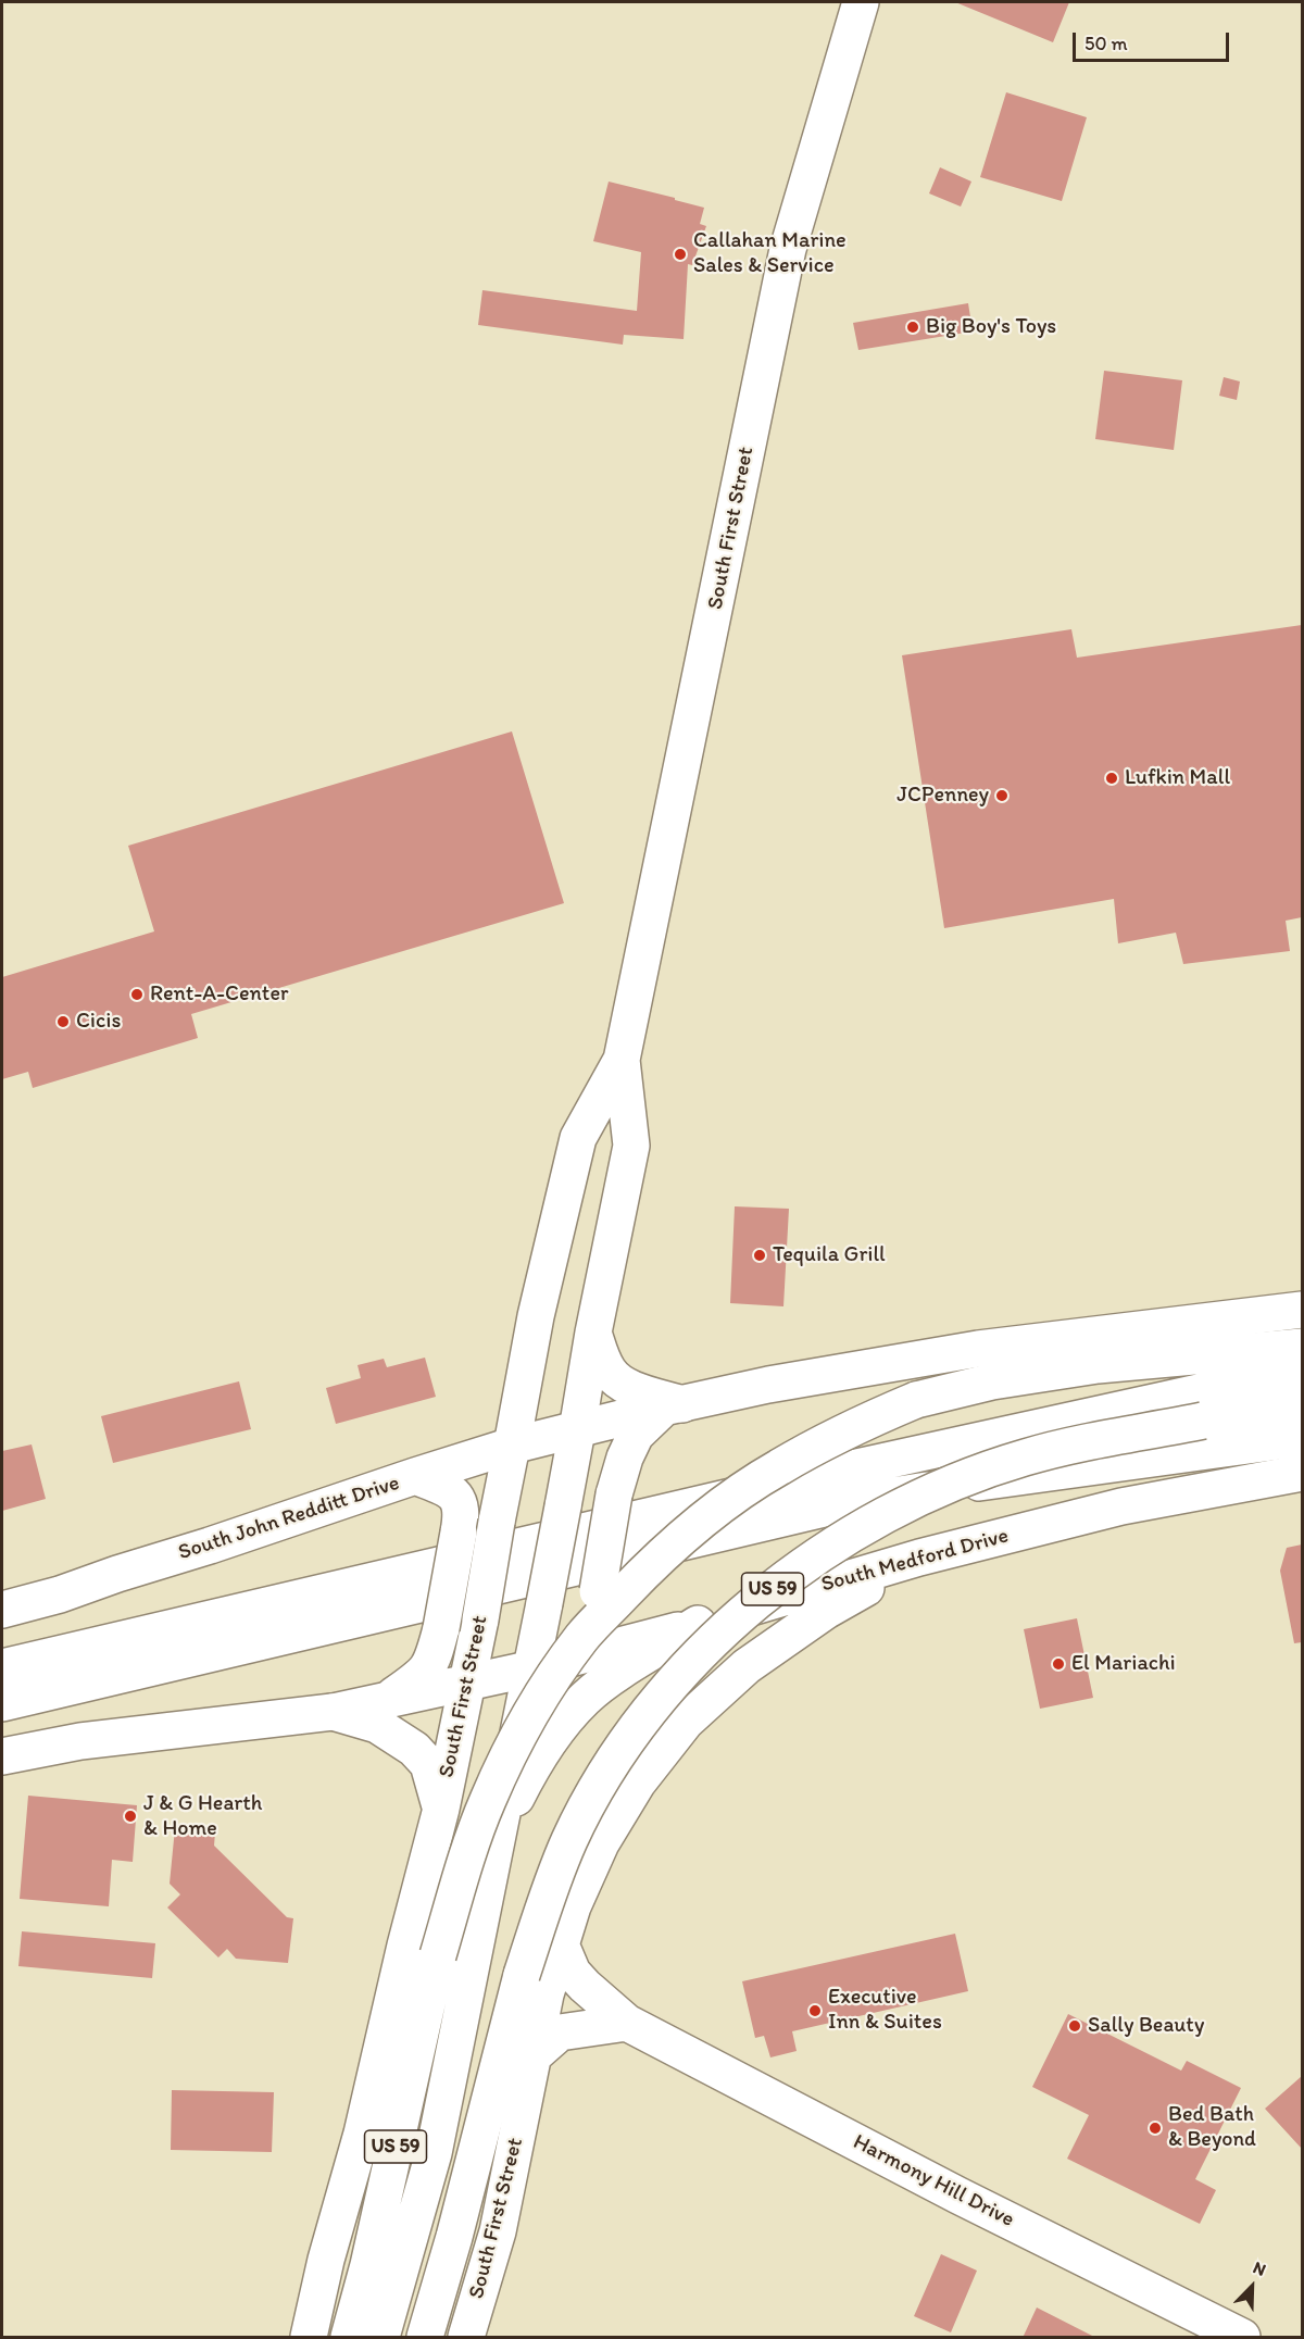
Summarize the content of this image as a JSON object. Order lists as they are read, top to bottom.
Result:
{
  "streets": {
    "main road": [
      "South First Street",
      "South John Redditt Drive",
      "South Medford Drive",
      "US 59",
      "Harmony Hill Drive"
    ]
  },
  "crossings": [
    ["South First Street", "South John Redditt Drive"],
    ["South First Street", "South Medford Drive"],
    ["South First Street", "Harmony Hill Drive"]
  ],
  "places": [
    "Callahan Marine Sales & Service",
    "Big Boy's Toys",
    "Lufkin Mall",
    "JCPenney",
    "Rent-A-Center",
    "Cicis",
    "Tequila Grill",
    "El Mariachi",
    "J & G Hearth & Home",
    "Executive Inn & Suites",
    "Sally Beauty",
    "Bed Bath & Beyond"
  ],
  "scale_bar": "50 m",
  "north": "top right"
}
